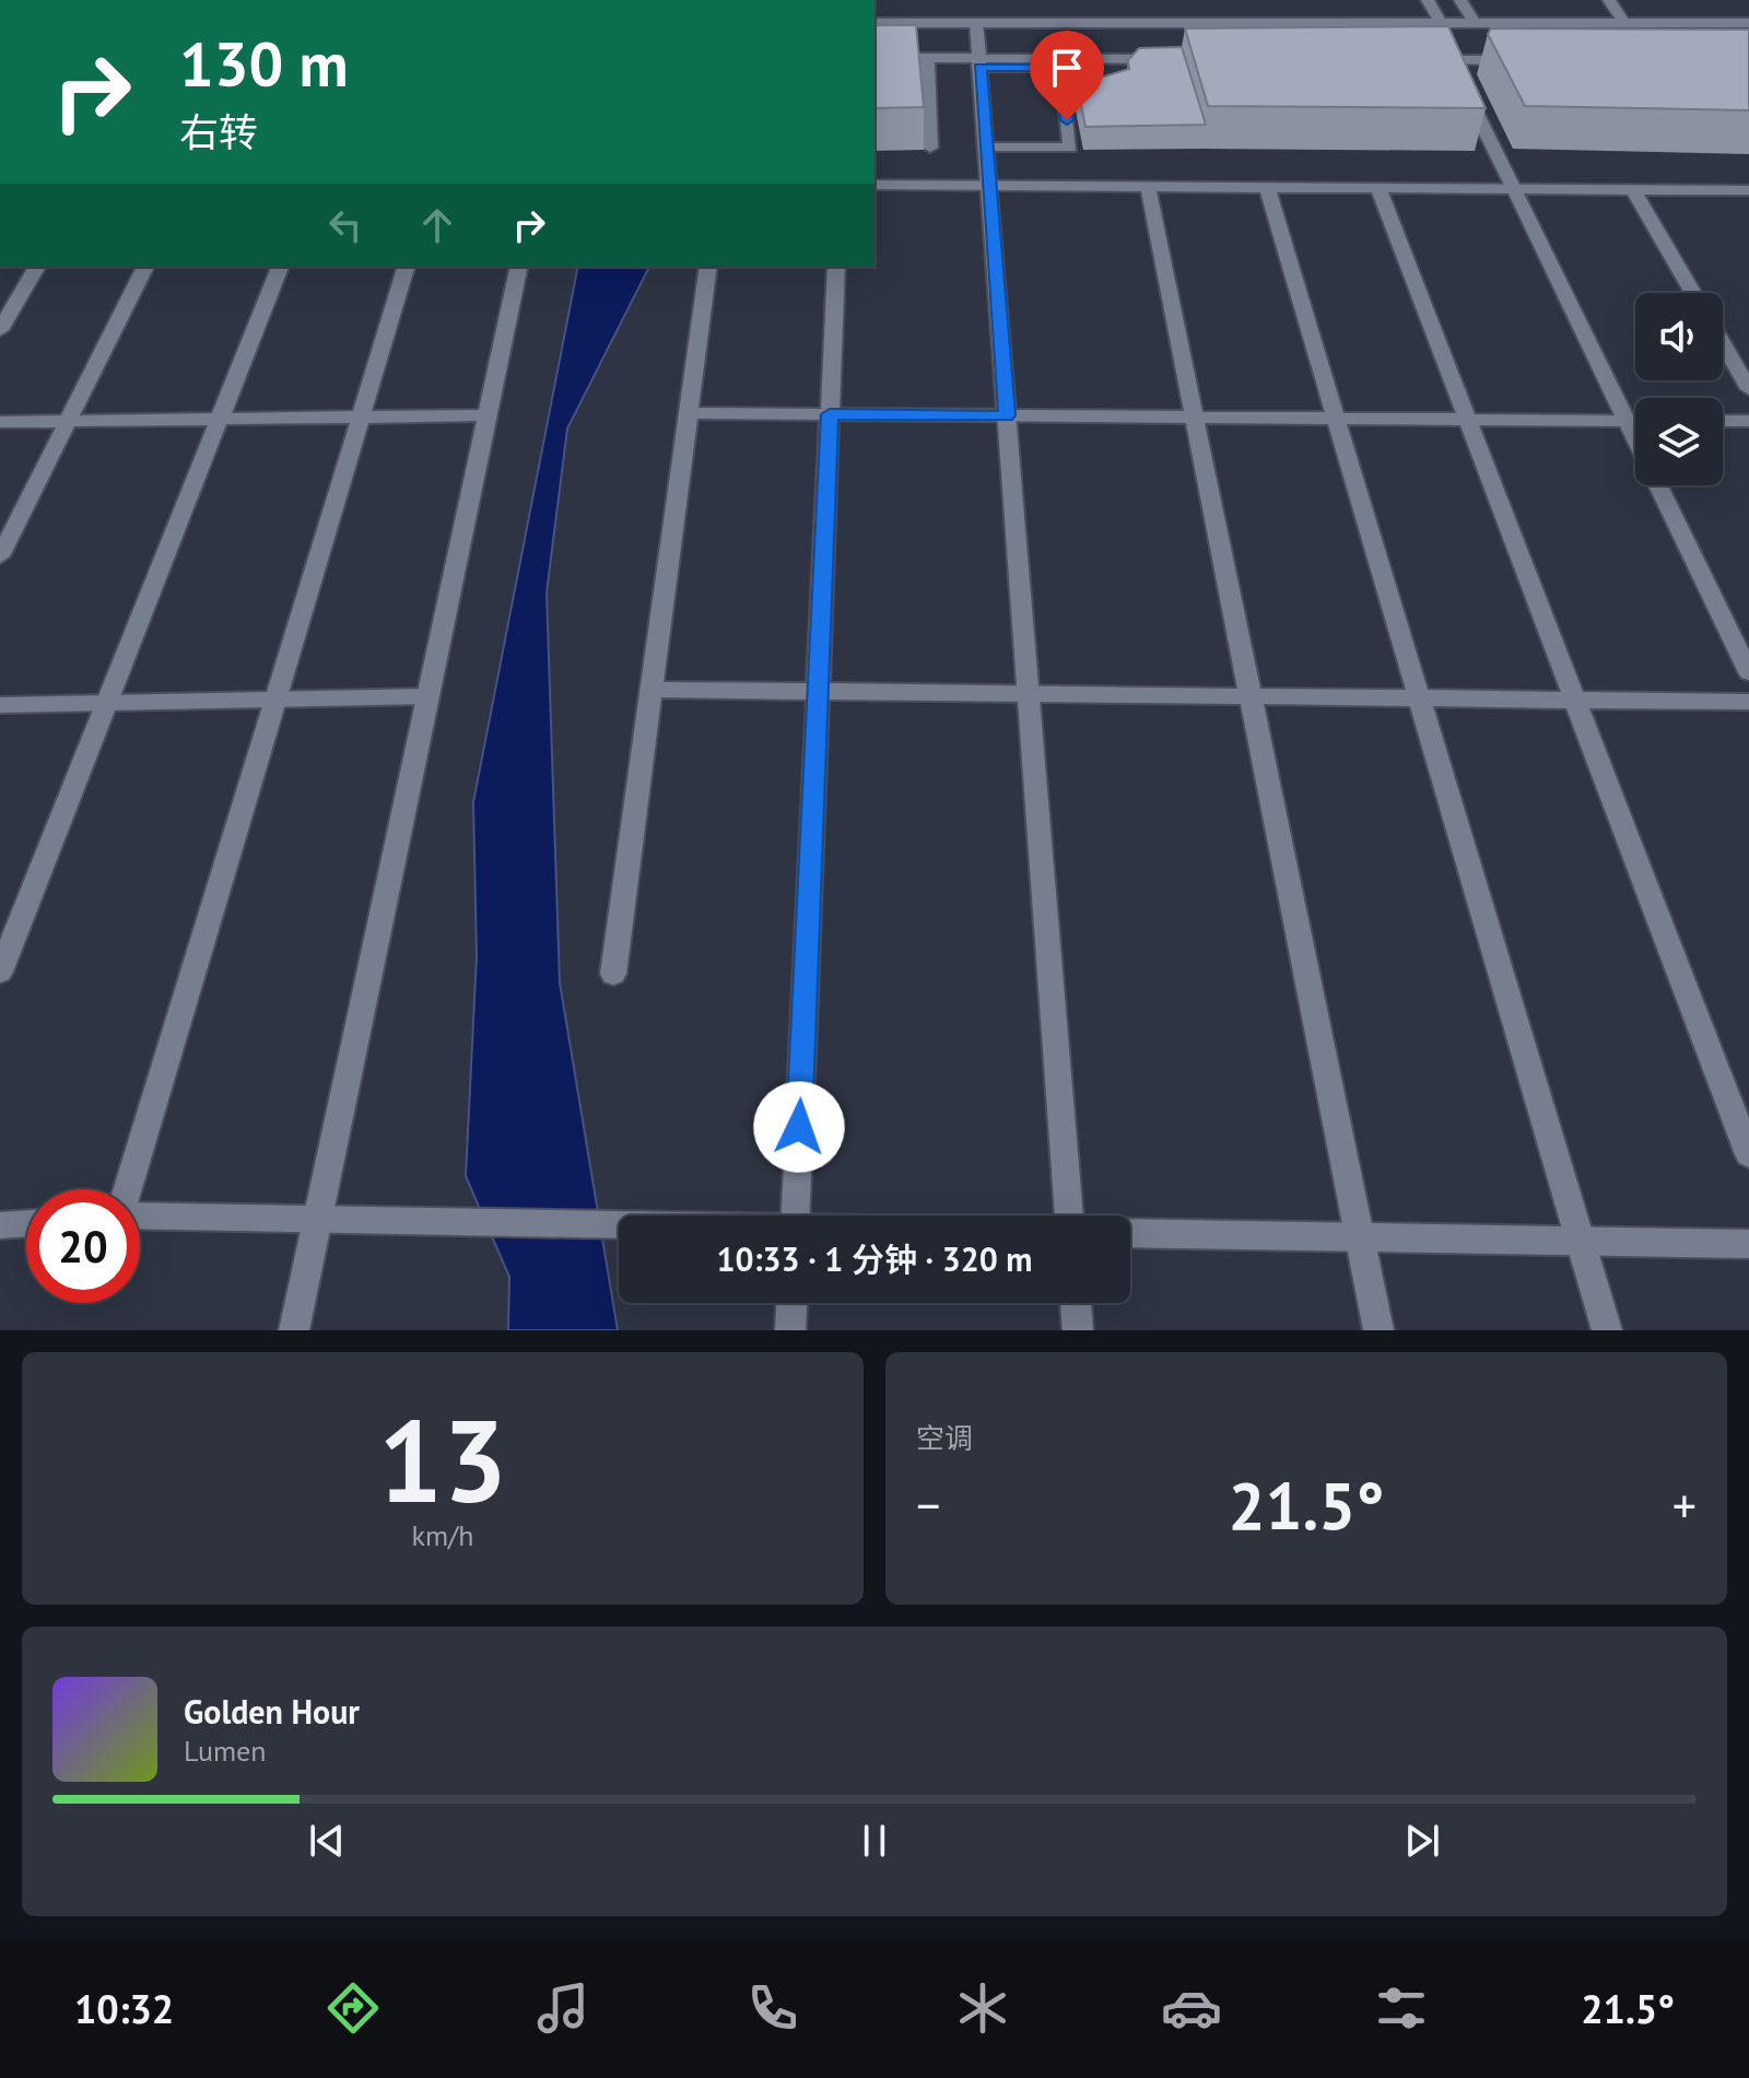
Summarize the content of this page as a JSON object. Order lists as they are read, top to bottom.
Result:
{
  "page": {
    "turn": ["130 m", "右转"],
    "limit": "20",
    "trip": "10:33 · 1 分钟 · 320 m",
    "tile": [
      ["13", "km/h"],
      "空调"
    ],
    "heat": ["−", "21.5°", "+"],
    "song": ["Golden Hour", "Lumen"],
    "tabs": ["10:32", "21.5°"]
  }
}
